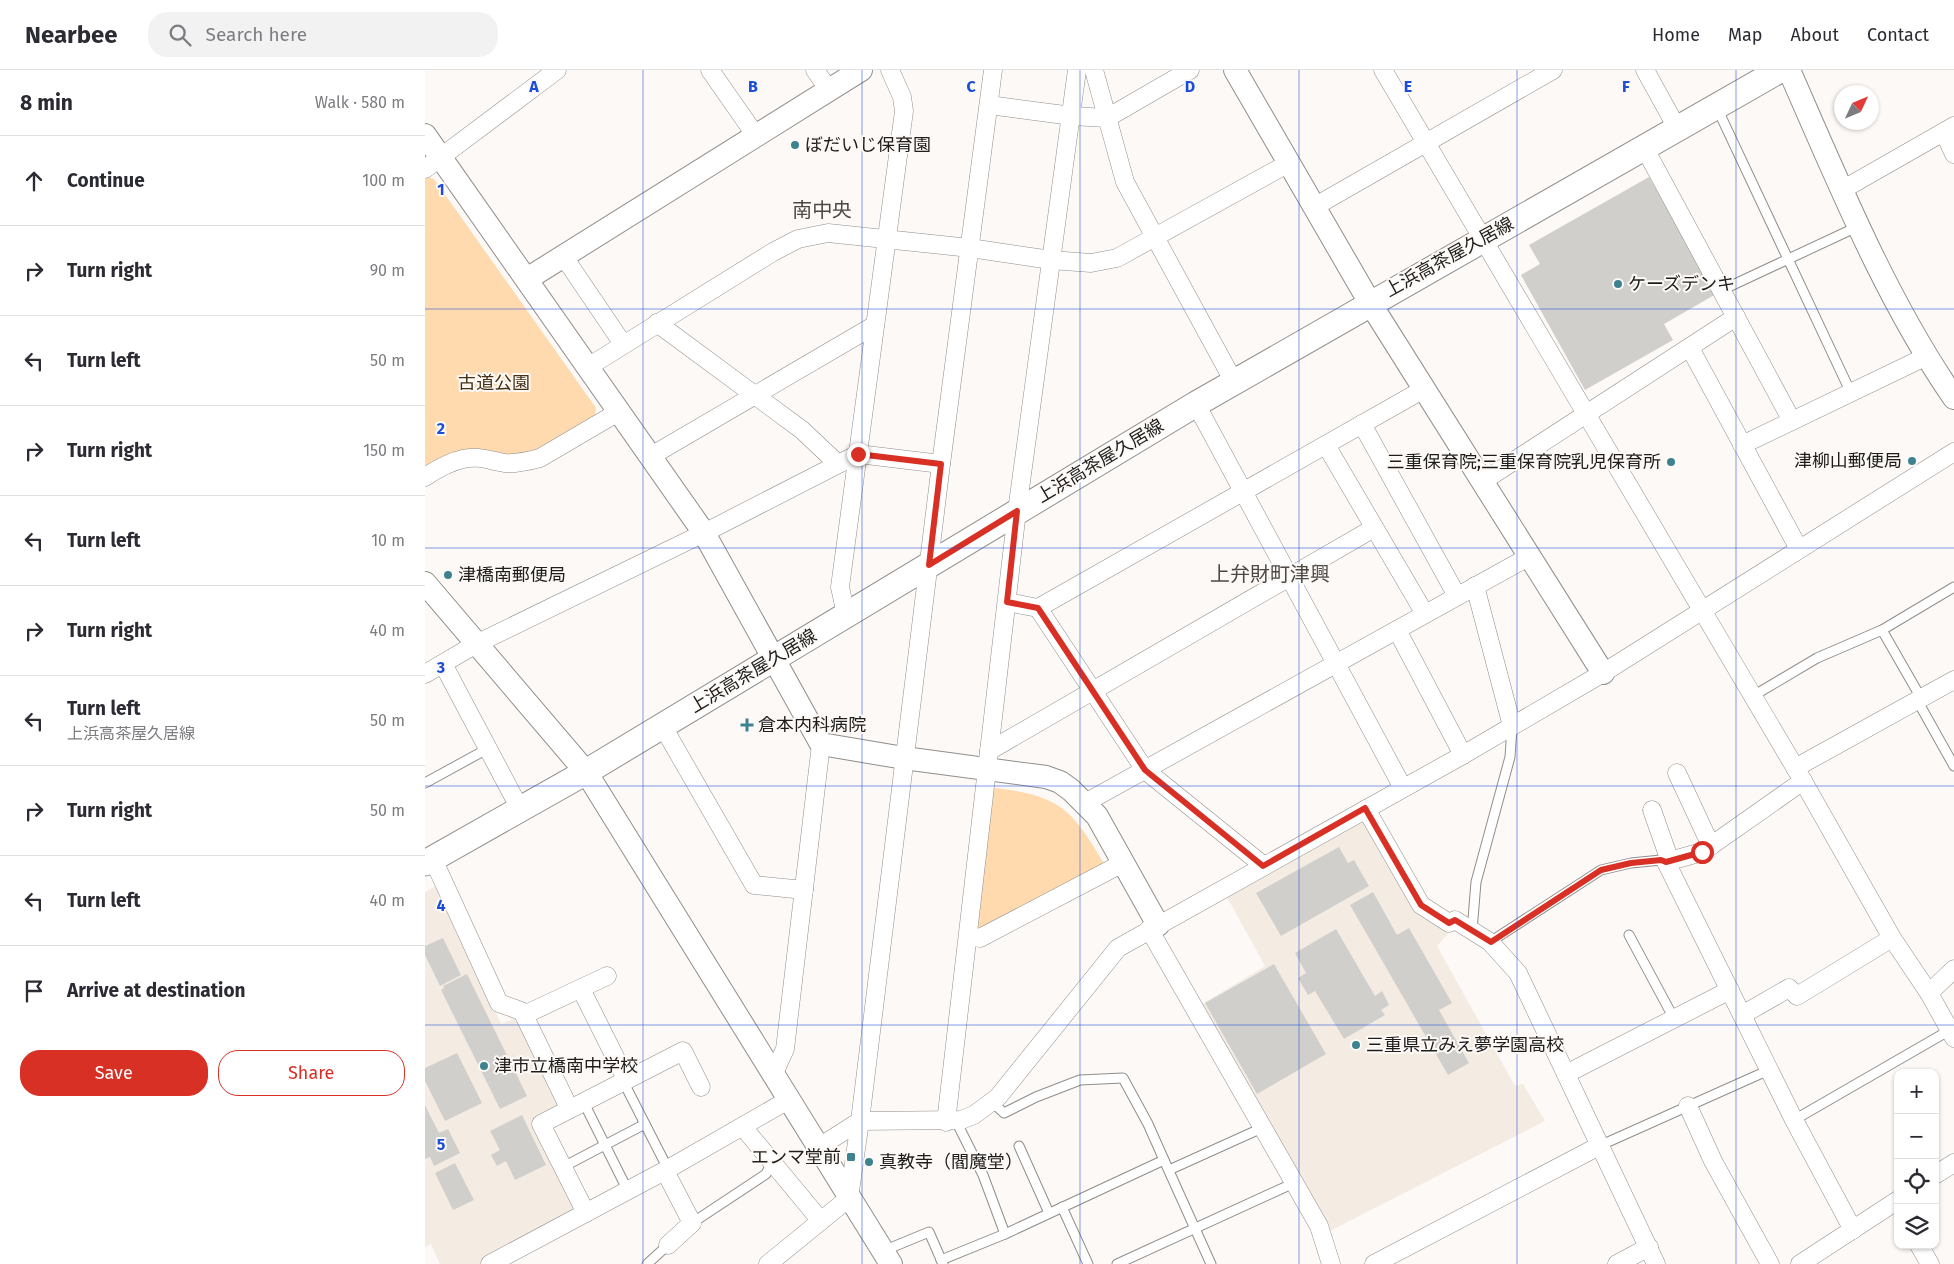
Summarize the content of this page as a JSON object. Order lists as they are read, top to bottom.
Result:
{
  "streets": {
    "main road": ["上浜高茶屋久居線"]
  },
  "districts": ["南中央", "上弁財町津興"],
  "parks": ["古道公園"],
  "places": {
    "other": [
      "ぼだいじ保育園",
      "ケーズデンキ",
      "津柳山郵便局",
      "三重保育院;三重保育院乳児保育所",
      "津橋南郵便局",
      "三重県立みえ夢学園高校",
      "津市立橋南中学校",
      "真教寺（閻魔堂）"
    ],
    "health": ["倉本内科病院"],
    "transit": ["エンマ堂前"]
  },
  "north": "top right",
  "page": {
    "header": "Nearbee",
    "search": "Search here",
    "nav": [
      "Home",
      "Map",
      "About",
      "Contact"
    ],
    "heading": ["8 min", "Walk · 580 m"],
    "list": [
      ["Continue", "100 m"],
      ["Turn right", "90 m"],
      ["Turn left", "50 m"],
      ["Turn right", "150 m"],
      ["Turn left", "10 m"],
      ["Turn right", "40 m"],
      ["Turn left", "上浜高茶屋久居線", "50 m"],
      ["Turn right", "50 m"],
      ["Turn left", "40 m"],
      "Arrive at destination"
    ],
    "buttons": ["Save", "Share"],
    "map_buttons": ["+", "−"]
  },
  "grid": {
    "columns": [
      "A",
      "B",
      "C",
      "D",
      "E",
      "F"
    ],
    "rows": [
      "1",
      "2",
      "3",
      "4",
      "5"
    ]
  }
}
